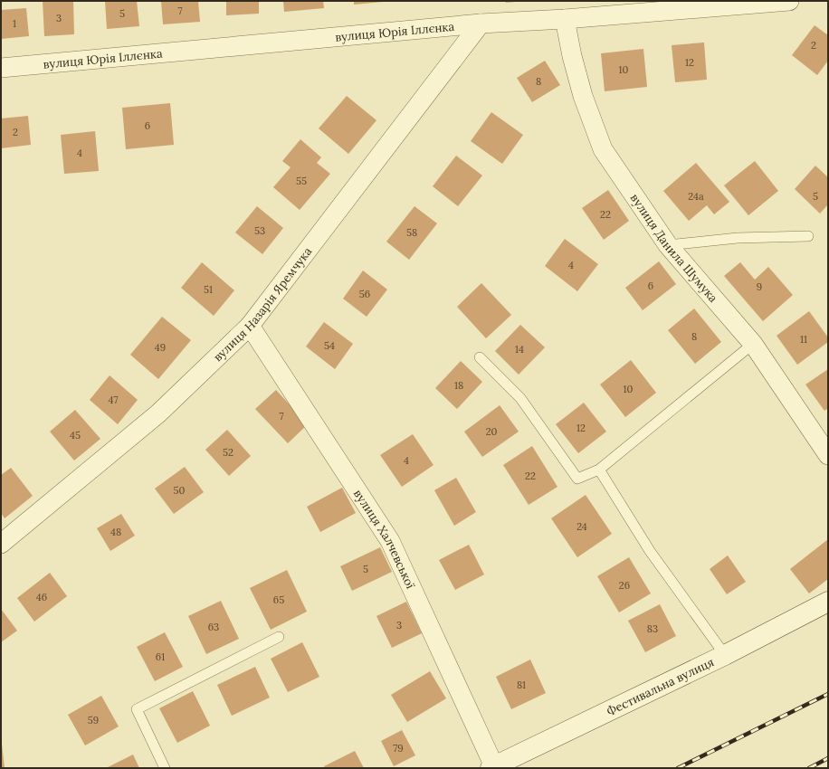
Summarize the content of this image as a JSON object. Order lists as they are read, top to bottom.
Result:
{
  "streets": {
    "street": [
      "вулиця Юрія Іллєнка",
      "вулиця Данила Шумука",
      "вулиця Назарія Яремчука",
      "вулиця Халчевської",
      "Фестивальна вулиця"
    ]
  },
  "crossings": [
    ["вулиця Юрія Іллєнка", "вулиця Данила Шумука"],
    ["вулиця Юрія Іллєнка", "вулиця Назарія Яремчука"],
    ["вулиця Назарія Яремчука", "вулиця Халчевської"],
    ["вулиця Халчевської", "Фестивальна вулиця"]
  ],
  "house_numbers": [
    "7",
    "5",
    "3",
    "1",
    "2",
    "12",
    "10",
    "8",
    "6",
    "2",
    "4",
    "55",
    "24а",
    "5",
    "22",
    "53",
    "58",
    "4",
    "6",
    "9",
    "51",
    "56",
    "8",
    "11",
    "54",
    "49",
    "14",
    "18",
    "10",
    "47",
    "7",
    "12",
    "20",
    "45",
    "52",
    "4",
    "22",
    "50",
    "24",
    "48",
    "5",
    "26",
    "46",
    "65",
    "3",
    "63",
    "83",
    "61",
    "81",
    "59",
    "79"
  ]
}
